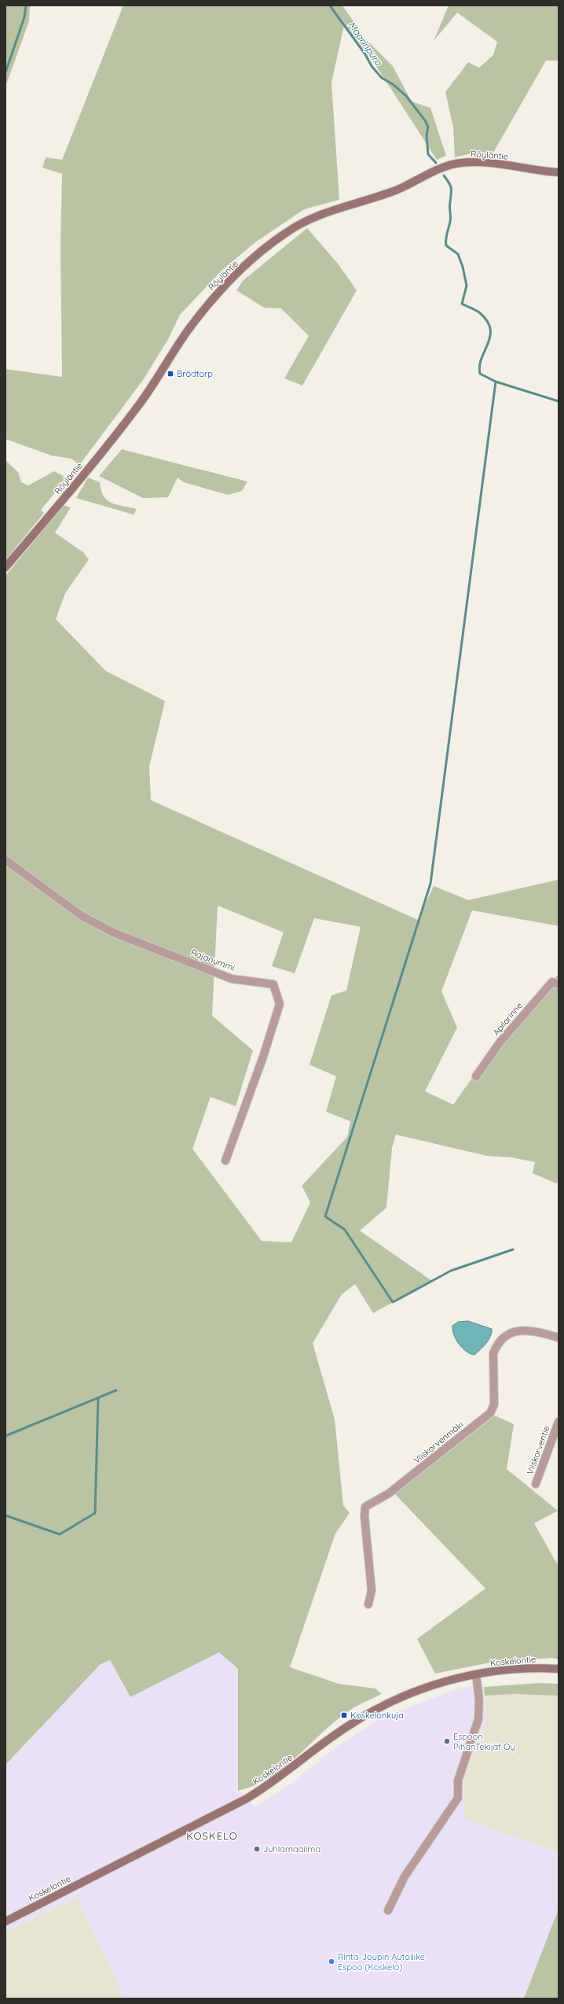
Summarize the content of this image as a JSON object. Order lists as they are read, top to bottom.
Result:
{
  "streets": {
    "street": [
      "Röyläntie",
      "Rajanummi",
      "Apilarinne",
      "Viiskorvenmäki",
      "Viiskorventie",
      "Koskelontie"
    ]
  },
  "districts": ["KOSKELO"],
  "water": ["Maarinpuro"],
  "places": {
    "transit": ["Brödtorp", "Koskelonkuja"],
    "other": ["Espoon PihanTekijät Oy", "Juhlamaailma", "Rinta-Joupin Autoliike Espoo (Koskelo)"]
  }
}
